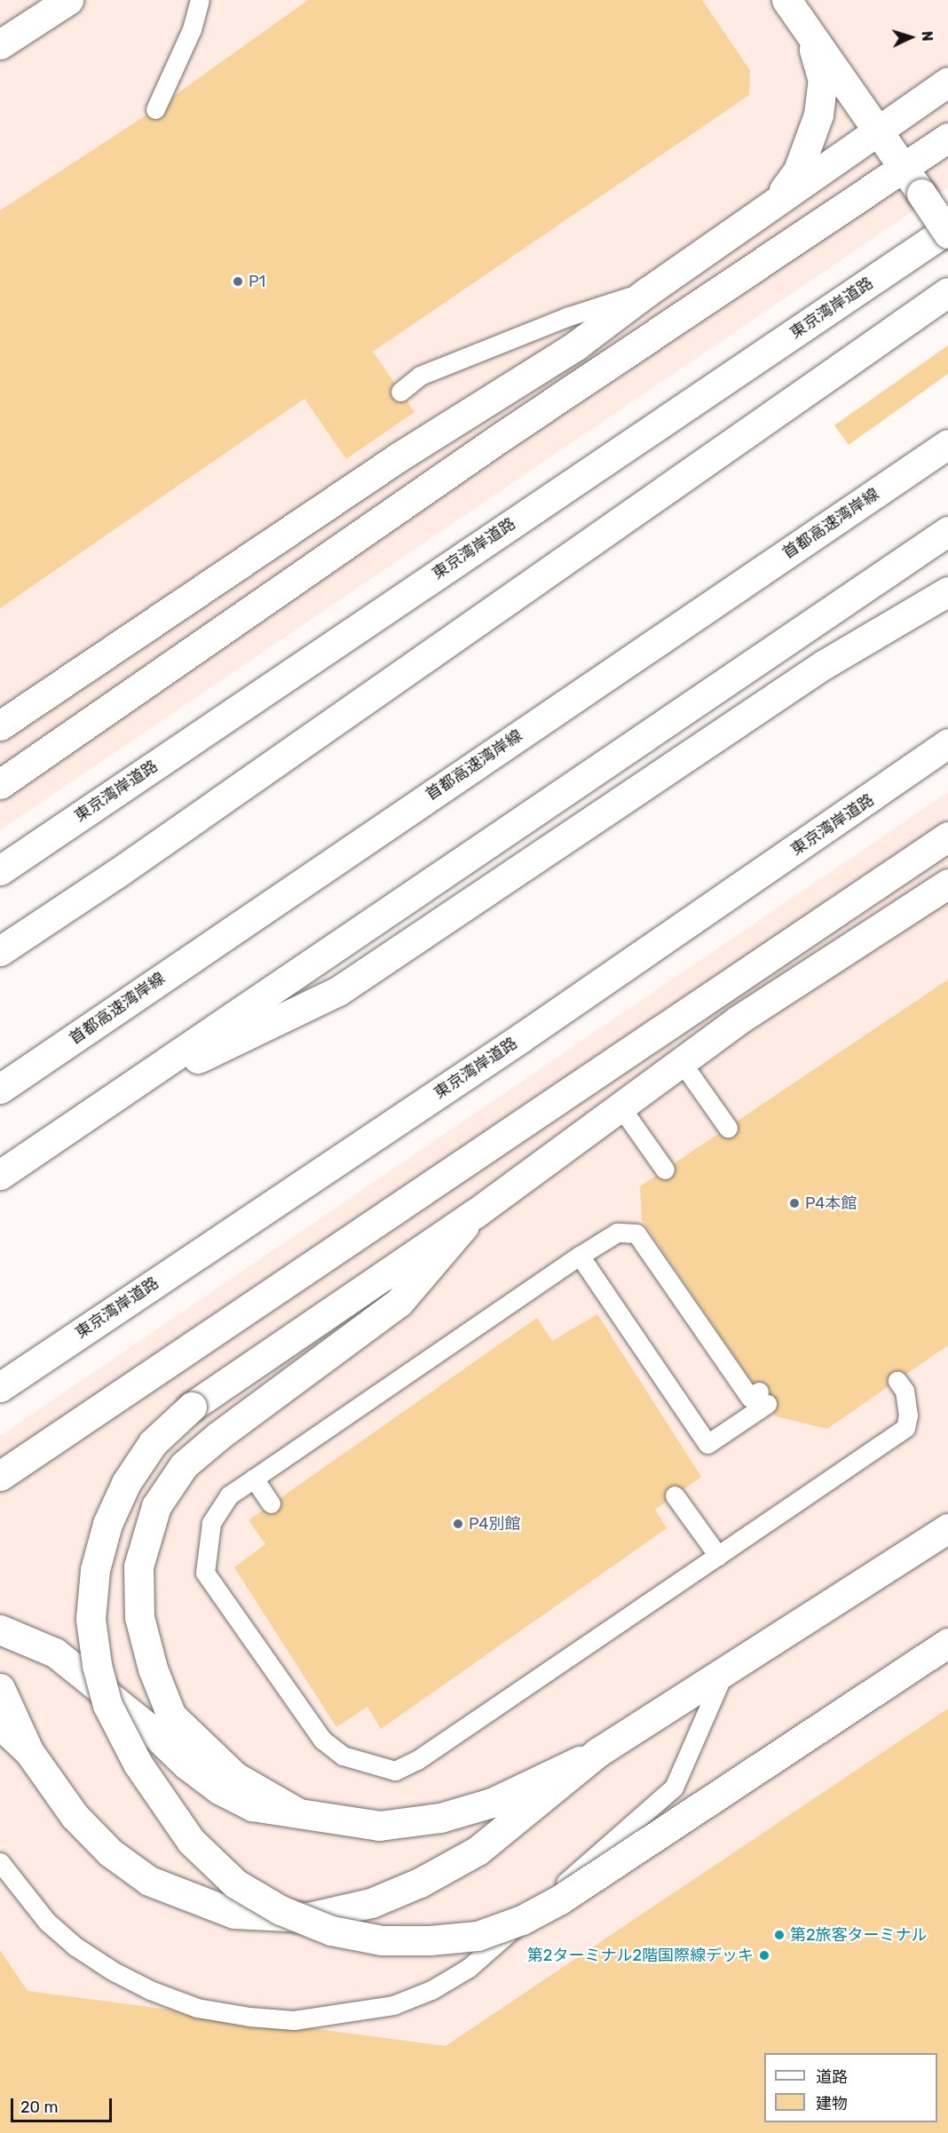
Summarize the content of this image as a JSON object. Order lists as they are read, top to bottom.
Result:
{
  "streets": {
    "main road": ["東京湾岸道路", "首都高速湾岸線"]
  },
  "places": [
    "P1",
    "P4本館",
    "P4別館",
    "第2旅客ターミナル",
    "第2ターミナル2階国際線デッキ"
  ],
  "legend": ["道路", "建物"],
  "scale_bar": "20 m",
  "north": "right"
}
